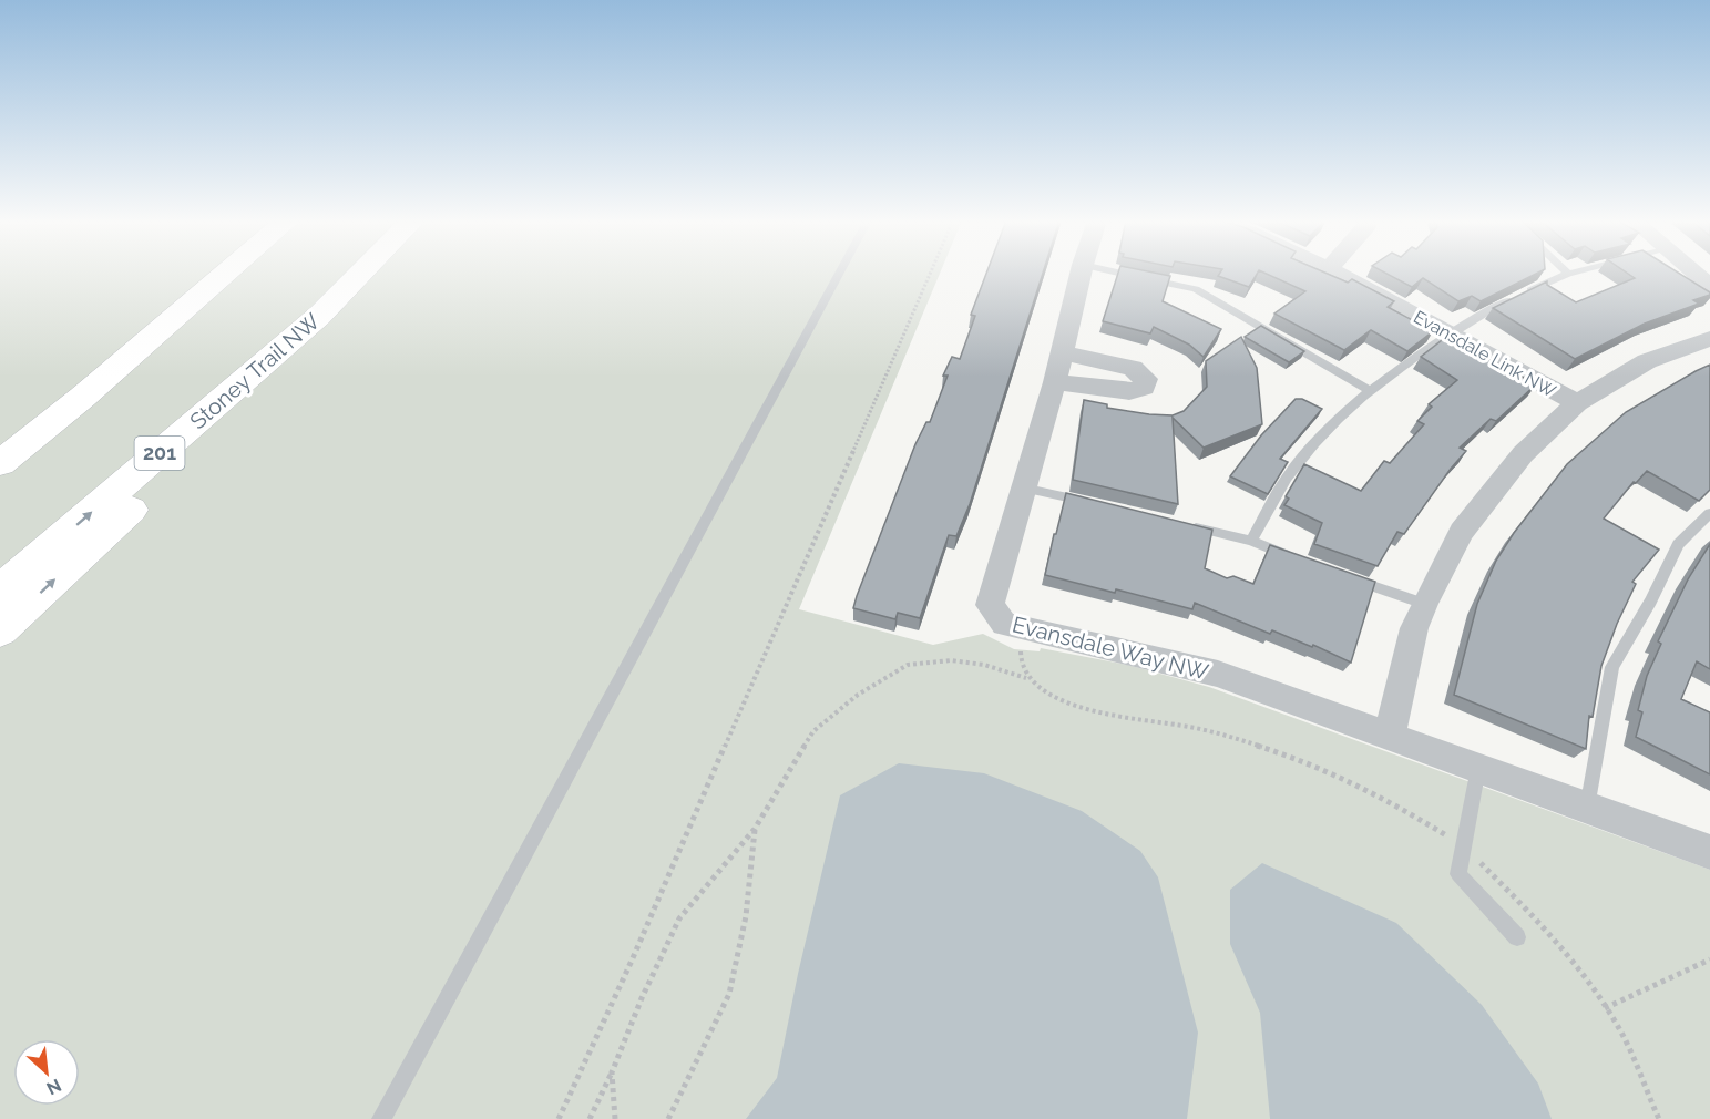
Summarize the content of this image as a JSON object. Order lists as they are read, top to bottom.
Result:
{
  "streets": {
    "highway": ["Stoney Trail NW", "201"],
    "street": ["Evansdale Link NW", "Evansdale Way NW"]
  },
  "north": "bottom right"
}
